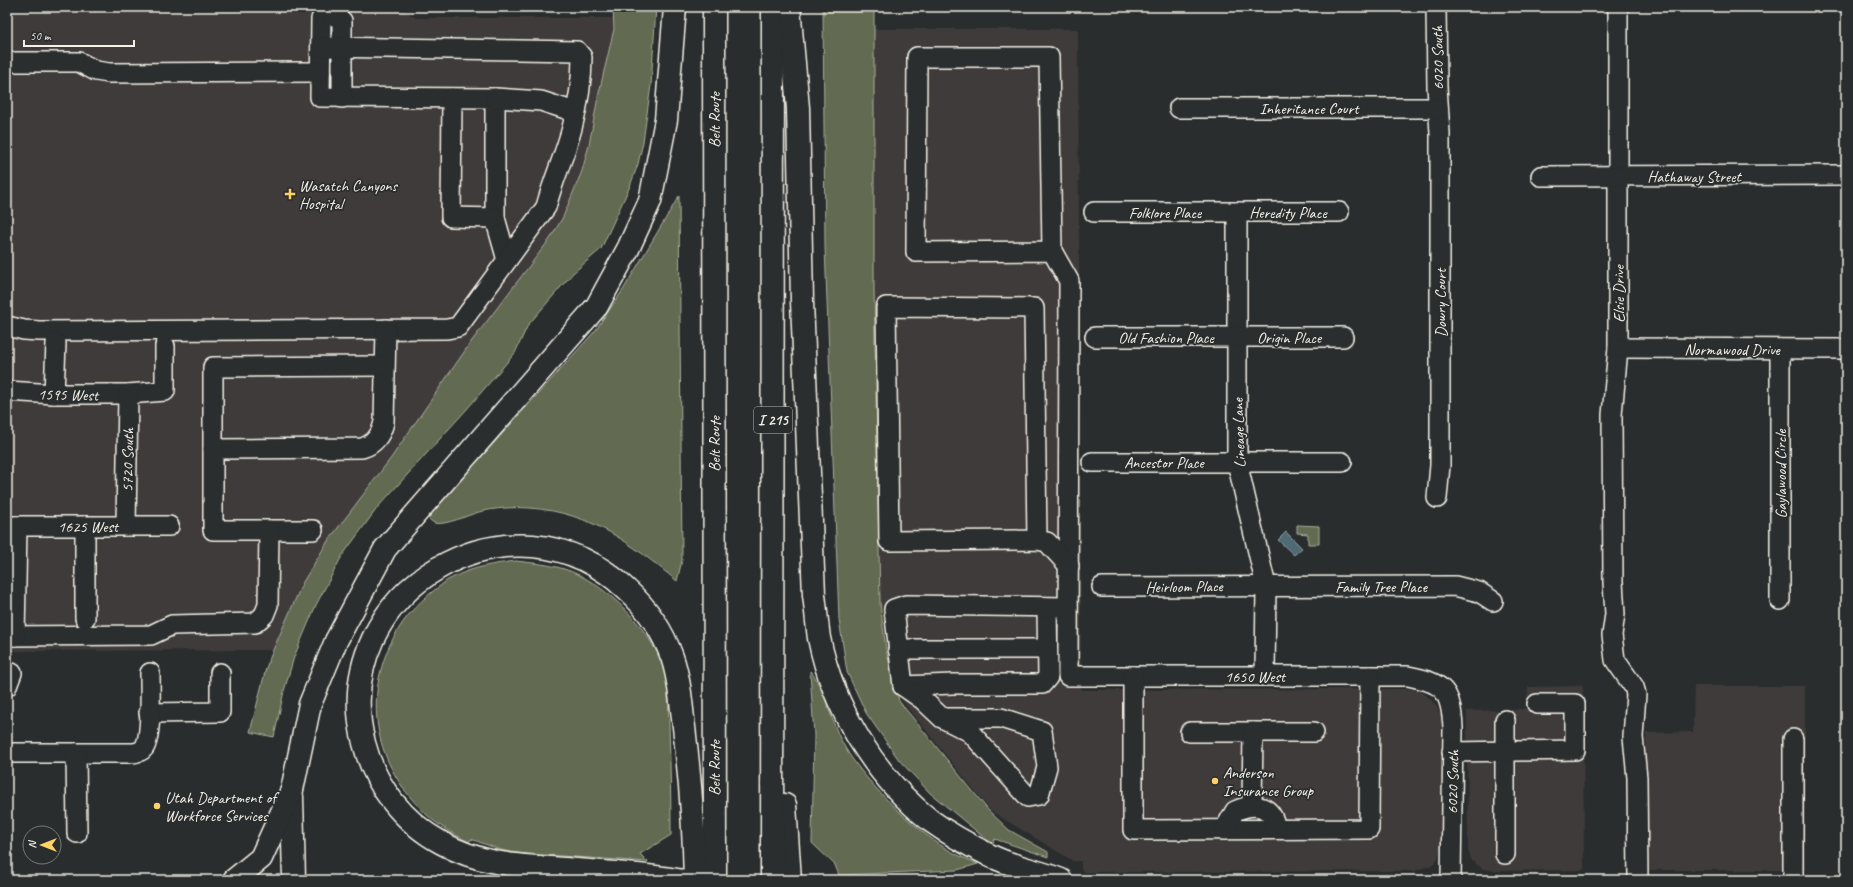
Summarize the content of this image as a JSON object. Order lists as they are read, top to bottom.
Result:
{
  "streets": {
    "highway": ["Belt Route", "I 215"],
    "street": [
      "6020 South",
      "Inheritance Court",
      "Hathaway Street",
      "Folklore Place",
      "Heredity Place",
      "Elsie Drive",
      "Dowry Court",
      "Old Fashion Place",
      "Origin Place",
      "Normawood Drive",
      "1595 West",
      "Lineage Lane",
      "5720 South",
      "Ancestor Place",
      "Gaylawood Circle",
      "1625 West",
      "Heirloom Place",
      "Family Tree Place",
      "1650 West"
    ]
  },
  "crossings": [
    ["6020 South", "Inheritance Court"],
    ["6020 South", "Dowry Court"],
    ["6020 South", "1650 West"],
    ["Inheritance Court", "Dowry Court"],
    ["Hathaway Street", "Elsie Drive"],
    ["Folklore Place", "Heredity Place"],
    ["Folklore Place", "Lineage Lane"],
    ["Heredity Place", "Lineage Lane"],
    ["Elsie Drive", "Normawood Drive"],
    ["Old Fashion Place", "Origin Place"],
    ["Old Fashion Place", "Lineage Lane"],
    ["Origin Place", "Lineage Lane"],
    ["Normawood Drive", "Gaylawood Circle"],
    ["1595 West", "5720 South"],
    ["Lineage Lane", "Ancestor Place"],
    ["Lineage Lane", "Heirloom Place"],
    ["Lineage Lane", "Family Tree Place"],
    ["Lineage Lane", "1650 West"],
    ["5720 South", "1625 West"],
    ["Heirloom Place", "Family Tree Place"]
  ],
  "places": {
    "health": ["Wasatch Canyons Hospital"],
    "other": ["Anderson Insurance Group", "Utah Department of Workforce Services"]
  },
  "scale_bar": "50 m",
  "north": "left"
}
